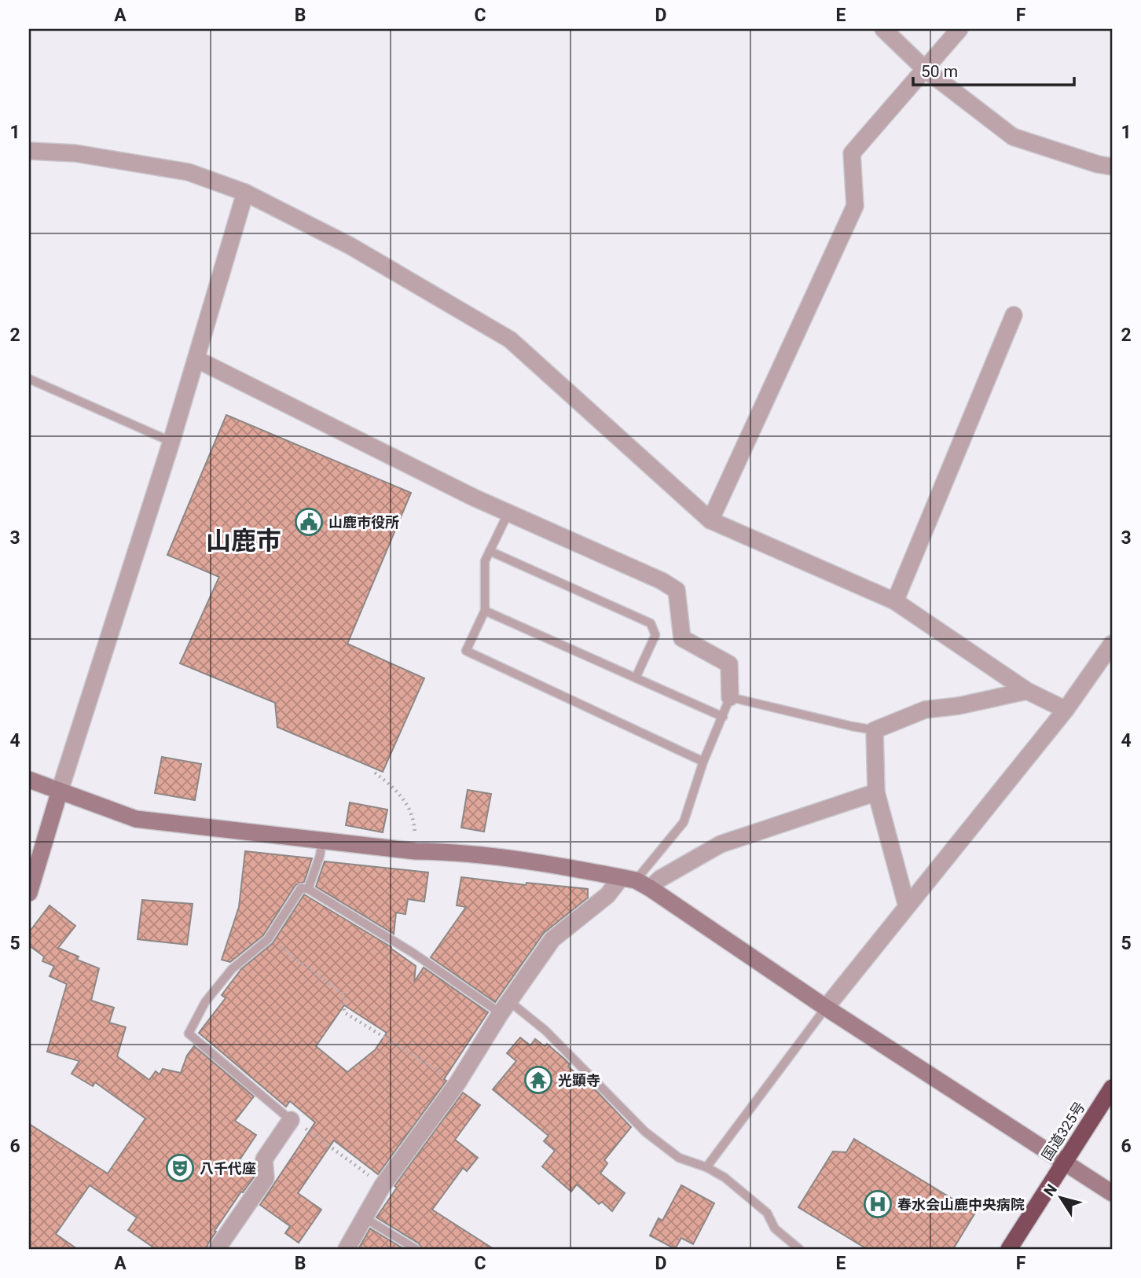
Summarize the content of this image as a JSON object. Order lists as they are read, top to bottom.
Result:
{
  "streets": {
    "highway": ["国道325号"]
  },
  "districts": ["山鹿市"],
  "places": {
    "public building": ["山鹿市役所"],
    "temple": ["光顕寺"],
    "theatre": ["八千代座"],
    "hospital": ["春水会山鹿中央病院"]
  },
  "scale_bar": "50 m",
  "north": "top left",
  "grid": {
    "columns": [
      "A",
      "B",
      "C",
      "D",
      "E",
      "F"
    ],
    "rows": [
      "1",
      "2",
      "3",
      "4",
      "5",
      "6"
    ]
  }
}
